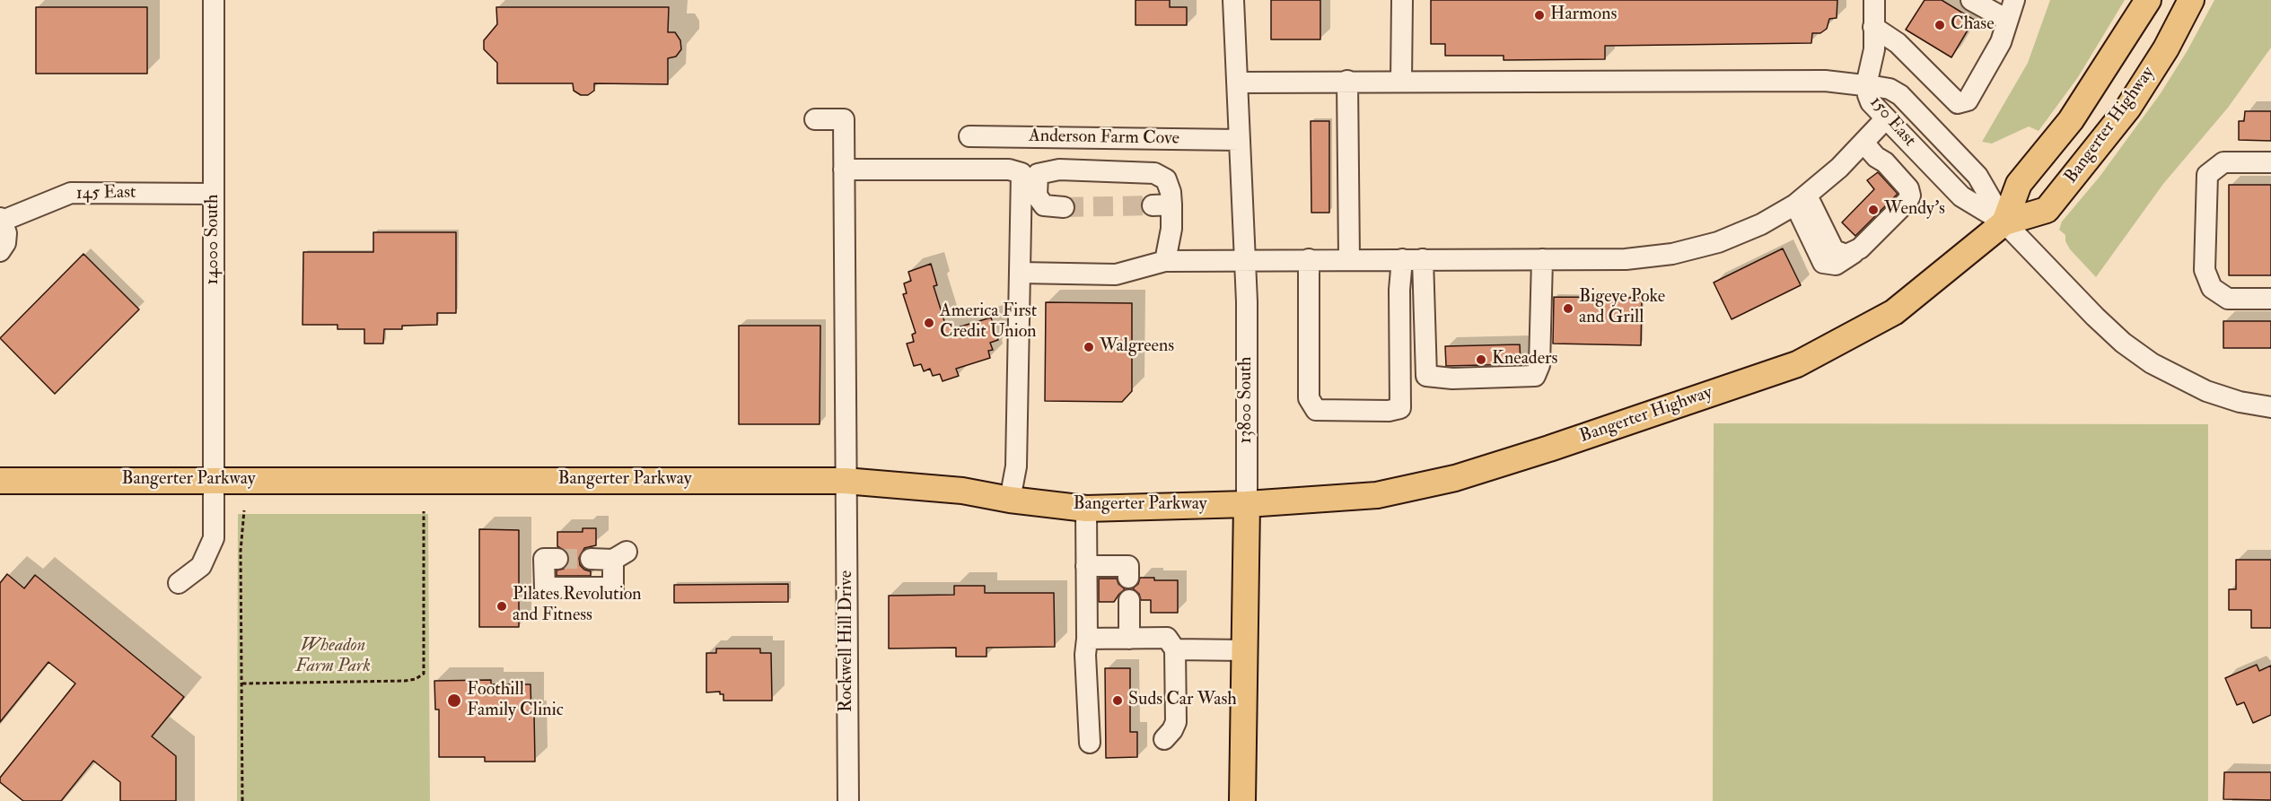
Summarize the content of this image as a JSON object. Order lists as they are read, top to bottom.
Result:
{
  "streets": {
    "main road": ["Bangerter Highway", "13800 South", "Bangerter Parkway"],
    "street": [
      "150 East",
      "Anderson Farm Cove",
      "145 East",
      "14000 South",
      "Rockwell Hill Drive"
    ]
  },
  "crossings": [
    ["150 East", "Bangerter Highway"],
    ["Bangerter Highway", "13800 South"],
    ["Bangerter Highway", "Bangerter Parkway"],
    ["Anderson Farm Cove", "13800 South"],
    ["145 East", "14000 South"],
    ["14000 South", "Bangerter Parkway"],
    ["13800 South", "Bangerter Parkway"],
    ["Bangerter Parkway", "Rockwell Hill Drive"]
  ],
  "parks": ["Wheadon Farm Park"],
  "places": [
    "Harmons",
    "Chase",
    "Wendy's",
    "Bigeye Poke and Grill",
    "America First Credit Union",
    "Walgreens",
    "Kneaders",
    "Pilates Revolution and Fitness",
    "Foothill Family Clinic",
    "Suds Car Wash"
  ]
}
